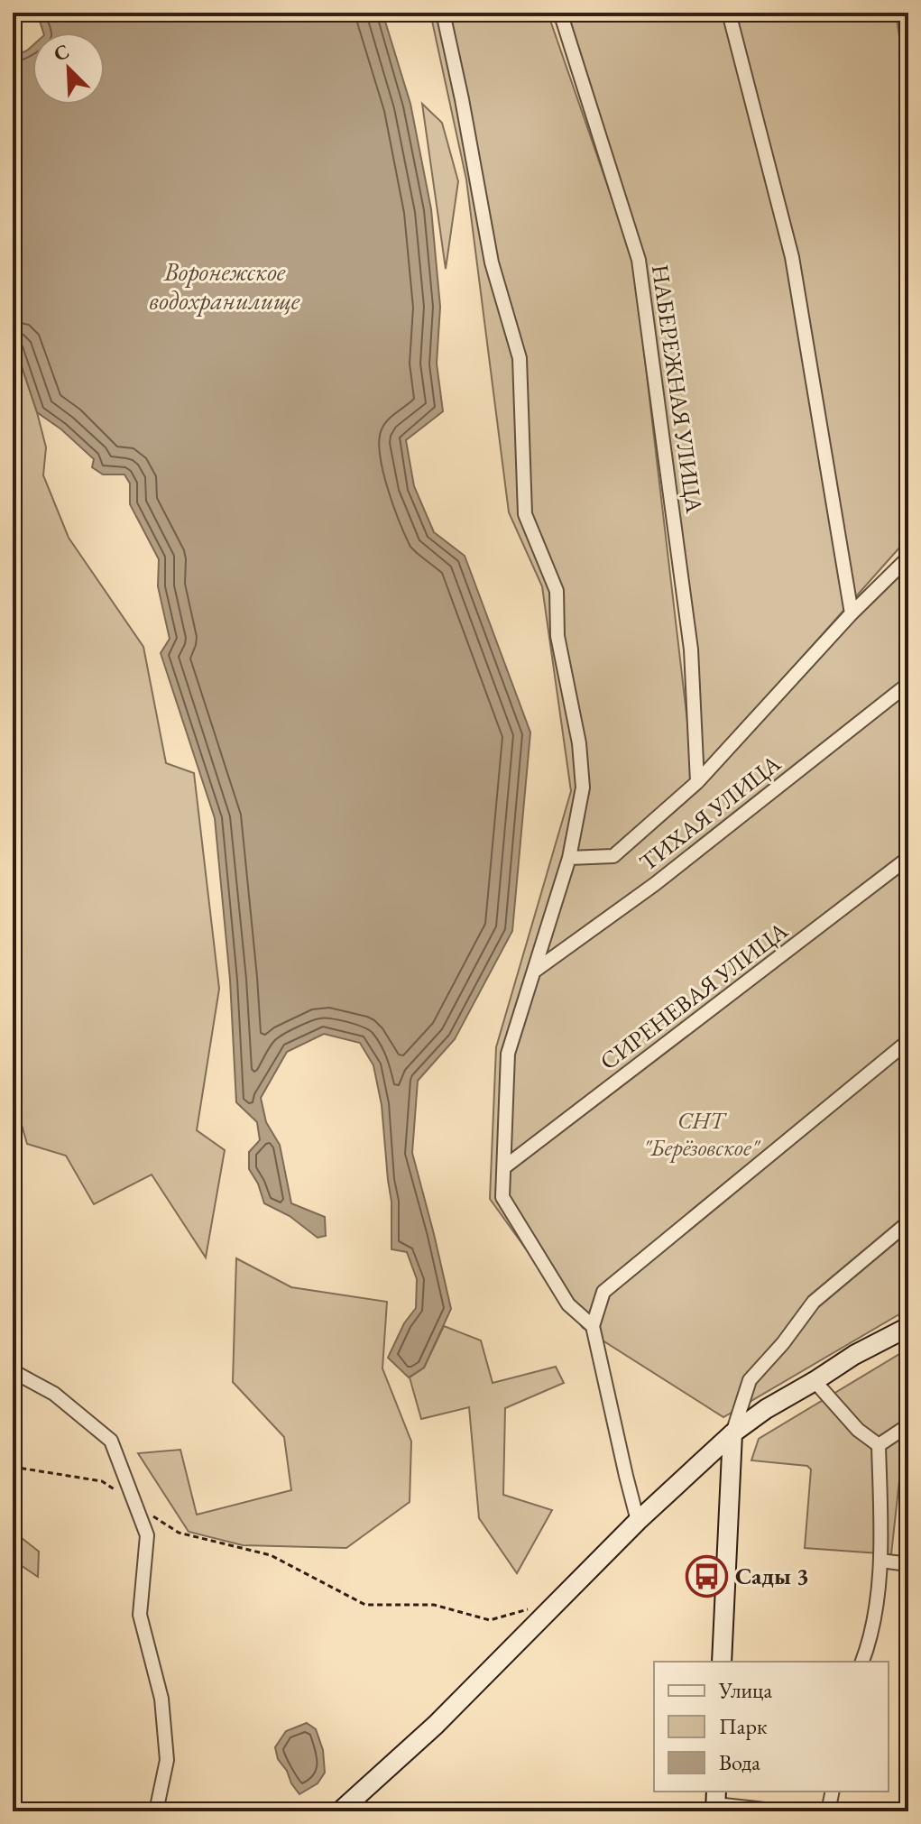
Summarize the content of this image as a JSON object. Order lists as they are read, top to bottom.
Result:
{
  "streets": {
    "street": ["НАБЕРЕЖНАЯ УЛИЦА", "ТИХАЯ УЛИЦА", "СИРЕНЕВАЯ УЛИЦА"]
  },
  "water": ["Воронежское водохранилище"],
  "parks": ["СНТ \"Берёзовское\""],
  "places": {
    "bus stop": ["Сады 3"]
  },
  "legend": ["Улица", "Парк", "Вода"],
  "north": "top left"
}
